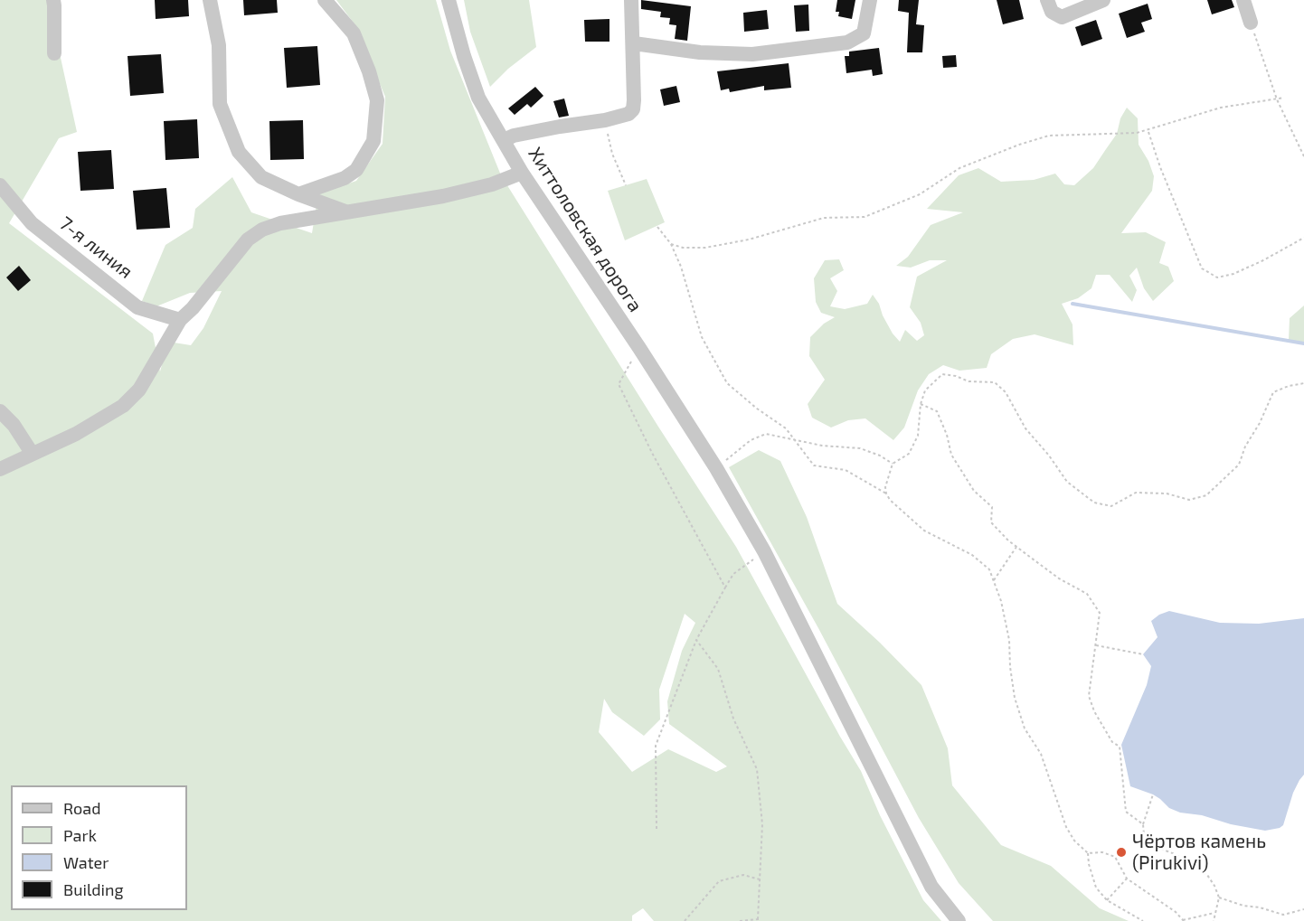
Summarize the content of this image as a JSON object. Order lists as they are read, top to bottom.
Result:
{
  "streets": {
    "street": ["Хиттоловская дорога", "7-я линия"]
  },
  "places": ["Чёртов камень (Pirukivi)"],
  "legend": [
    "Road",
    "Park",
    "Water",
    "Building"
  ]
}
